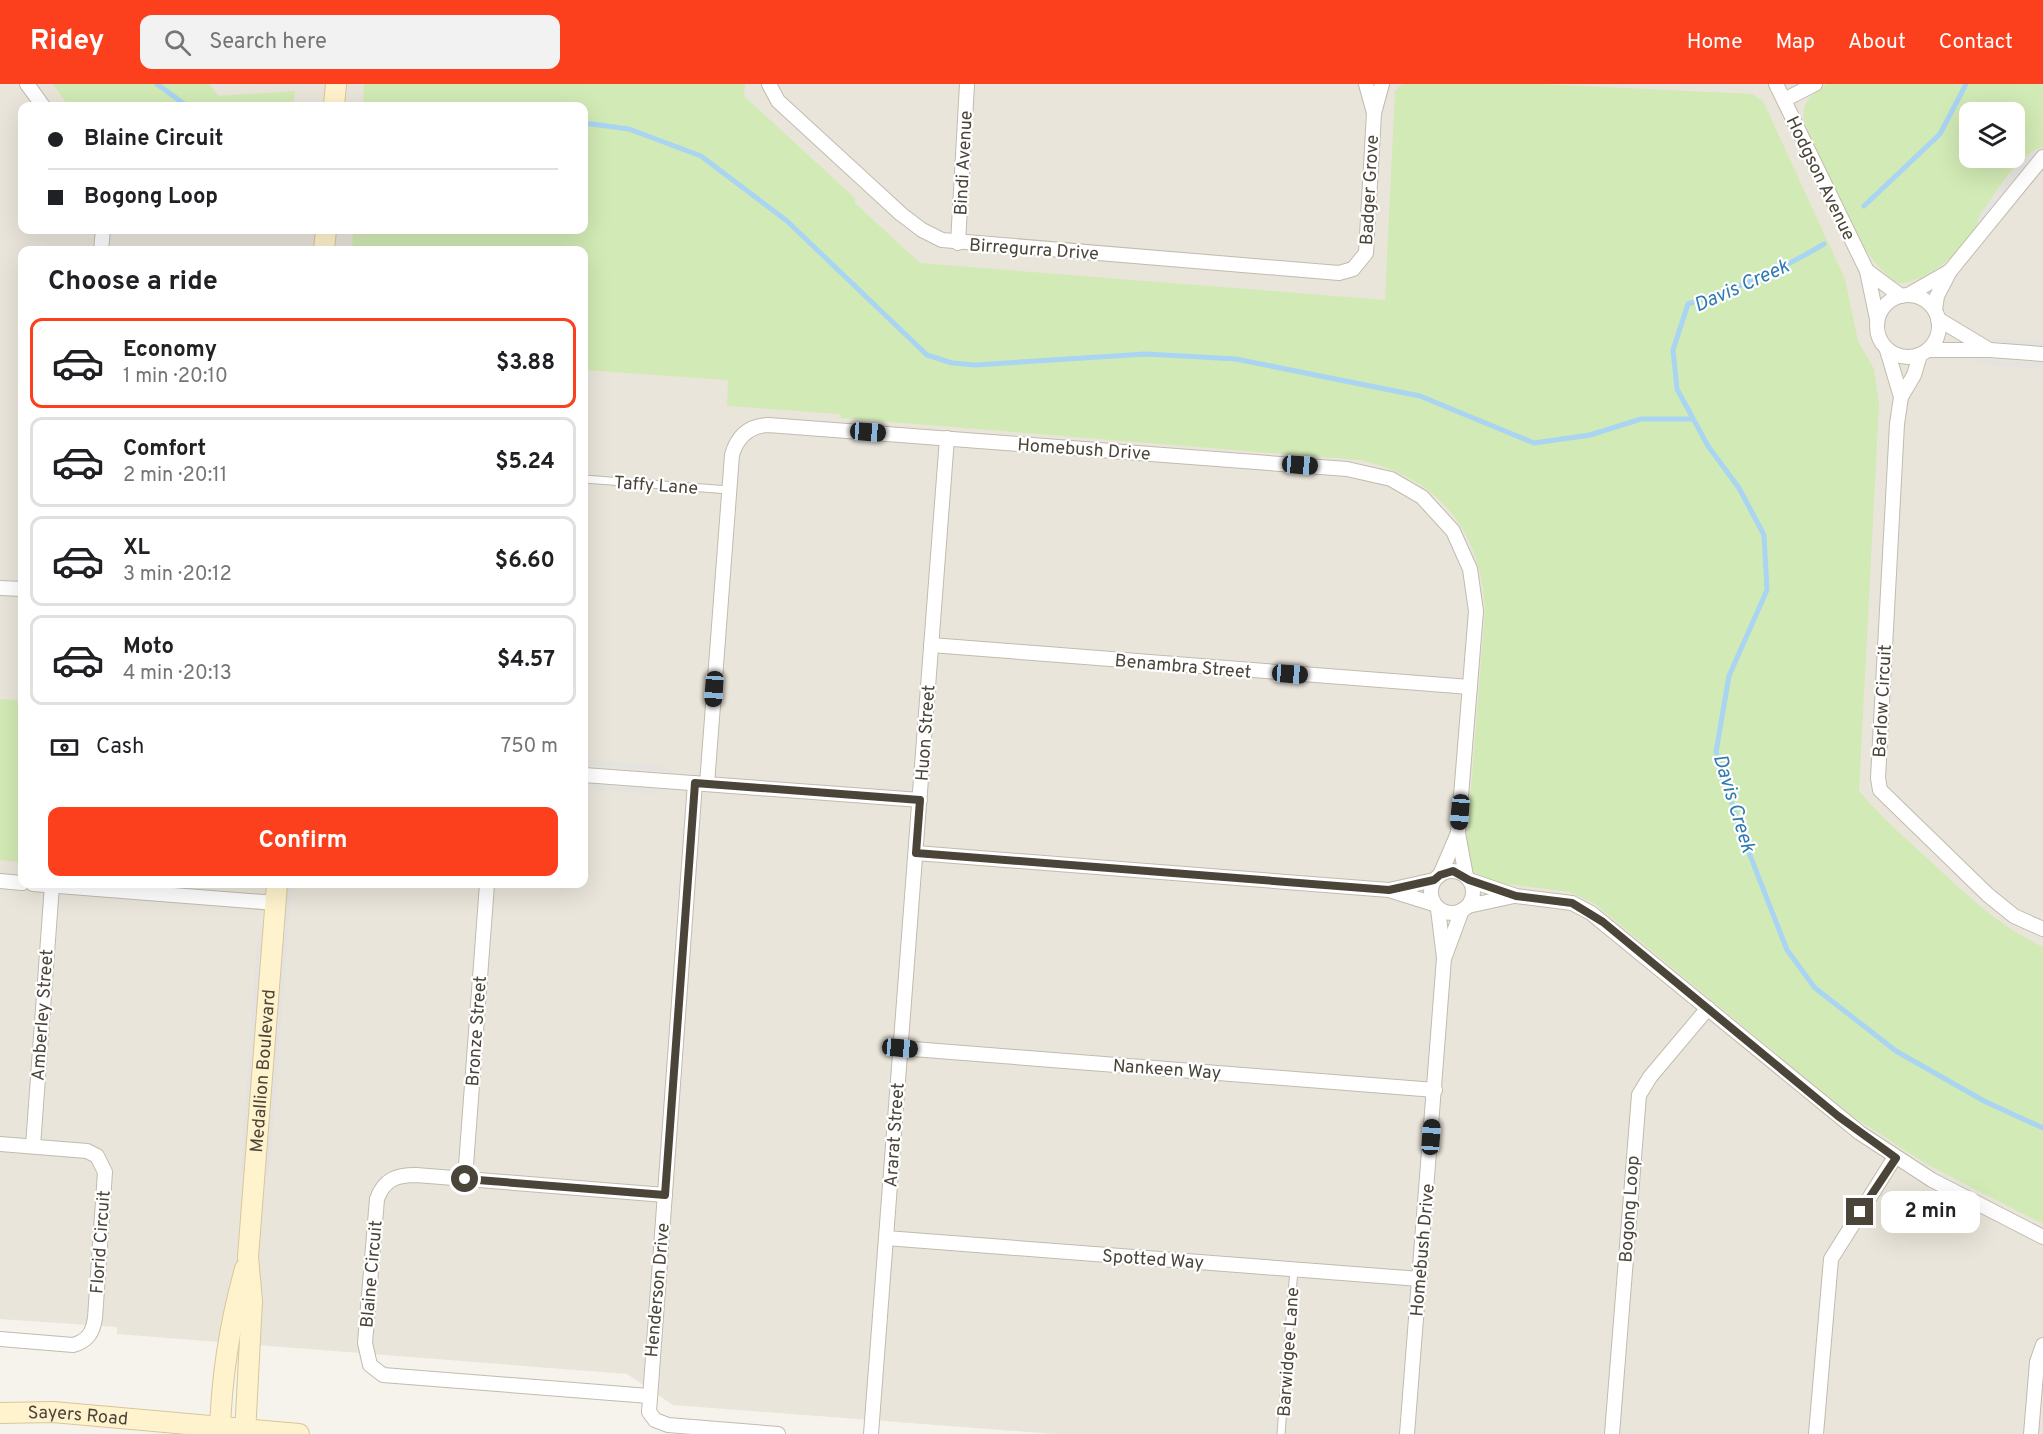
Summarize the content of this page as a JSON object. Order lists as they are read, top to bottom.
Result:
{
  "streets": {
    "street": [
      "Bindi Avenue",
      "Hodgson Avenue",
      "Badger Grove",
      "Birregurra Drive",
      "Homebush Drive",
      "Benambra Street",
      "Barlow Circuit",
      "Huon Street",
      "Amberley Street",
      "Bronze Street",
      "Nankeen Way",
      "Medallion Boulevard",
      "Ararat Street",
      "Bogong Loop",
      "Florid Circuit",
      "Spotted Way",
      "Blaine Circuit",
      "Henderson Drive",
      "Sayers Road"
    ],
    "lane": ["Taffy Lane", "Barwidgee Lane"]
  },
  "crossings": [
    ["Bindi Avenue", "Birregurra Drive"],
    ["Hodgson Avenue", "Barlow Circuit"],
    ["Badger Grove", "Birregurra Drive"],
    ["Homebush Drive", "Taffy Lane"],
    ["Homebush Drive", "Benambra Street"],
    ["Homebush Drive", "Huon Street"],
    ["Homebush Drive", "Nankeen Way"],
    ["Homebush Drive", "Spotted Way"],
    ["Homebush Drive", "Henderson Drive"],
    ["Benambra Street", "Huon Street"],
    ["Huon Street", "Ararat Street"],
    ["Huon Street", "Henderson Drive"],
    ["Amberley Street", "Florid Circuit"],
    ["Bronze Street", "Blaine Circuit"],
    ["Nankeen Way", "Ararat Street"],
    ["Medallion Boulevard", "Sayers Road"],
    ["Ararat Street", "Spotted Way"],
    ["Spotted Way", "Barwidgee Lane"],
    ["Blaine Circuit", "Henderson Drive"]
  ],
  "water": ["Davis Creek"],
  "page": {
    "header": "Ridey",
    "search": "Search here",
    "nav": [
      "Home",
      "Map",
      "About",
      "Contact"
    ],
    "banner": ["Blaine Circuit", "Bogong Loop"],
    "heading": "Choose a ride",
    "list": [
      {
        "name": "Economy",
        "note": "1 min · 20:10",
        "value": "$3.88"
      },
      {
        "name": "Comfort",
        "note": "2 min · 20:11",
        "value": "$5.24"
      },
      {
        "name": "XL",
        "note": "3 min · 20:12",
        "value": "$6.60"
      },
      {
        "name": "Moto",
        "note": "4 min · 20:13",
        "value": "$4.57"
      }
    ],
    "pay": ["Cash", "750 m"],
    "buttons": "Confirm",
    "bubble": "2 min"
  }
}
